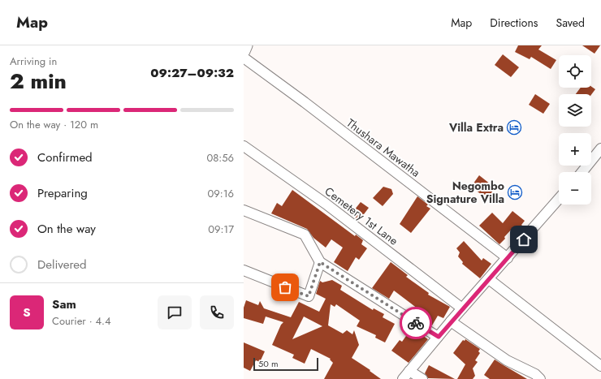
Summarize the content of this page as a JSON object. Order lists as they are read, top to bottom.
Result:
{
  "streets": {
    "street": ["Thushara Mawatha", "Cemetery 1st Lane"]
  },
  "places": {
    "hotel": ["Villa Extra", "Negombo Signature Villa"]
  },
  "scale_bar": "50 m",
  "page": {
    "header": "Map",
    "nav": ["Map", "Directions", "Saved"],
    "heading": ["2 min", "Arriving in", "09:27–09:32"],
    "panel": ["Sam", "Courier · 4.4"],
    "map_buttons": ["+", "−"],
    "bar": "On the way · 120 m",
    "list": [
      ["Confirmed", "08:56"],
      ["Preparing", "09:16"],
      ["On the way", "09:17"],
      "Delivered"
    ],
    "round": "S",
    "scale": "50 m"
  }
}
